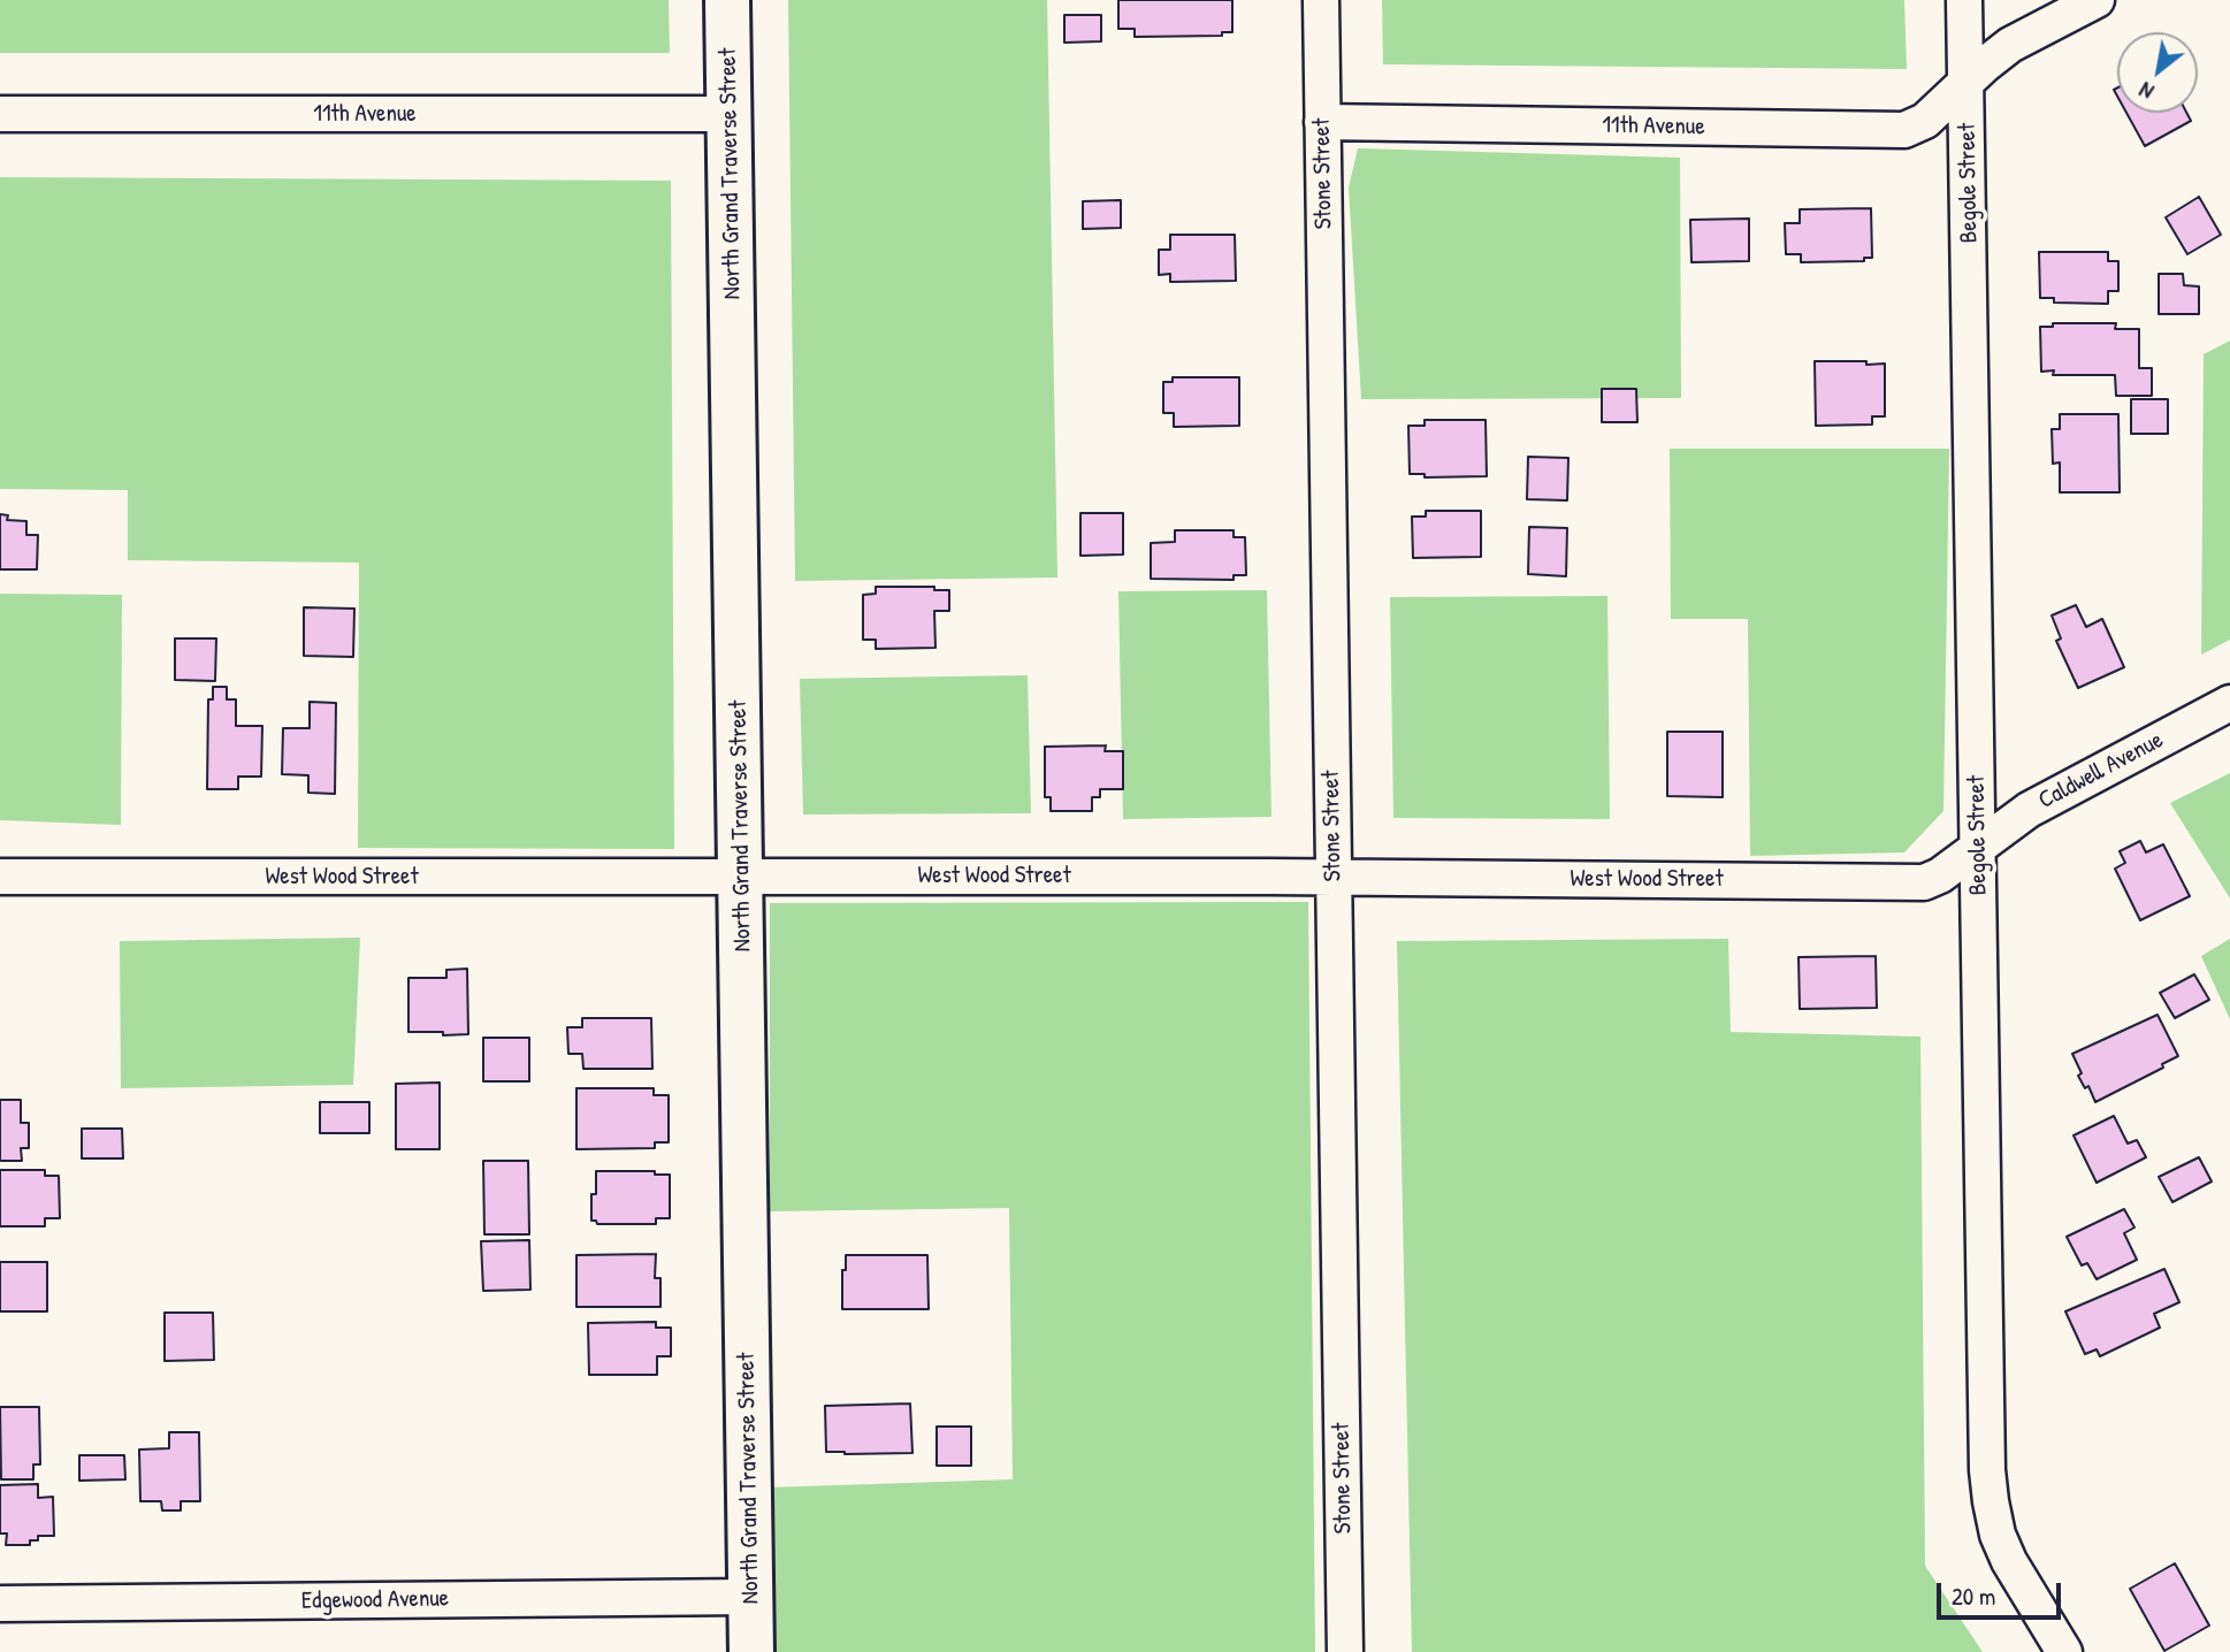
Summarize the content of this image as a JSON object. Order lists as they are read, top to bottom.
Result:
{
  "streets": {
    "street": [
      "11th Avenue",
      "North Grand Traverse Street",
      "Stone Street",
      "Begole Street",
      "Caldwell Avenue",
      "West Wood Street",
      "Edgewood Avenue"
    ]
  },
  "crossings": [
    ["11th Avenue", "North Grand Traverse Street"],
    ["11th Avenue", "Stone Street"],
    ["11th Avenue", "Begole Street"],
    ["North Grand Traverse Street", "West Wood Street"],
    ["North Grand Traverse Street", "Edgewood Avenue"],
    ["Stone Street", "West Wood Street"],
    ["Begole Street", "Caldwell Avenue"],
    ["Begole Street", "West Wood Street"],
    ["Caldwell Avenue", "West Wood Street"]
  ],
  "scale_bar": "20 m",
  "north": "bottom left"
}
